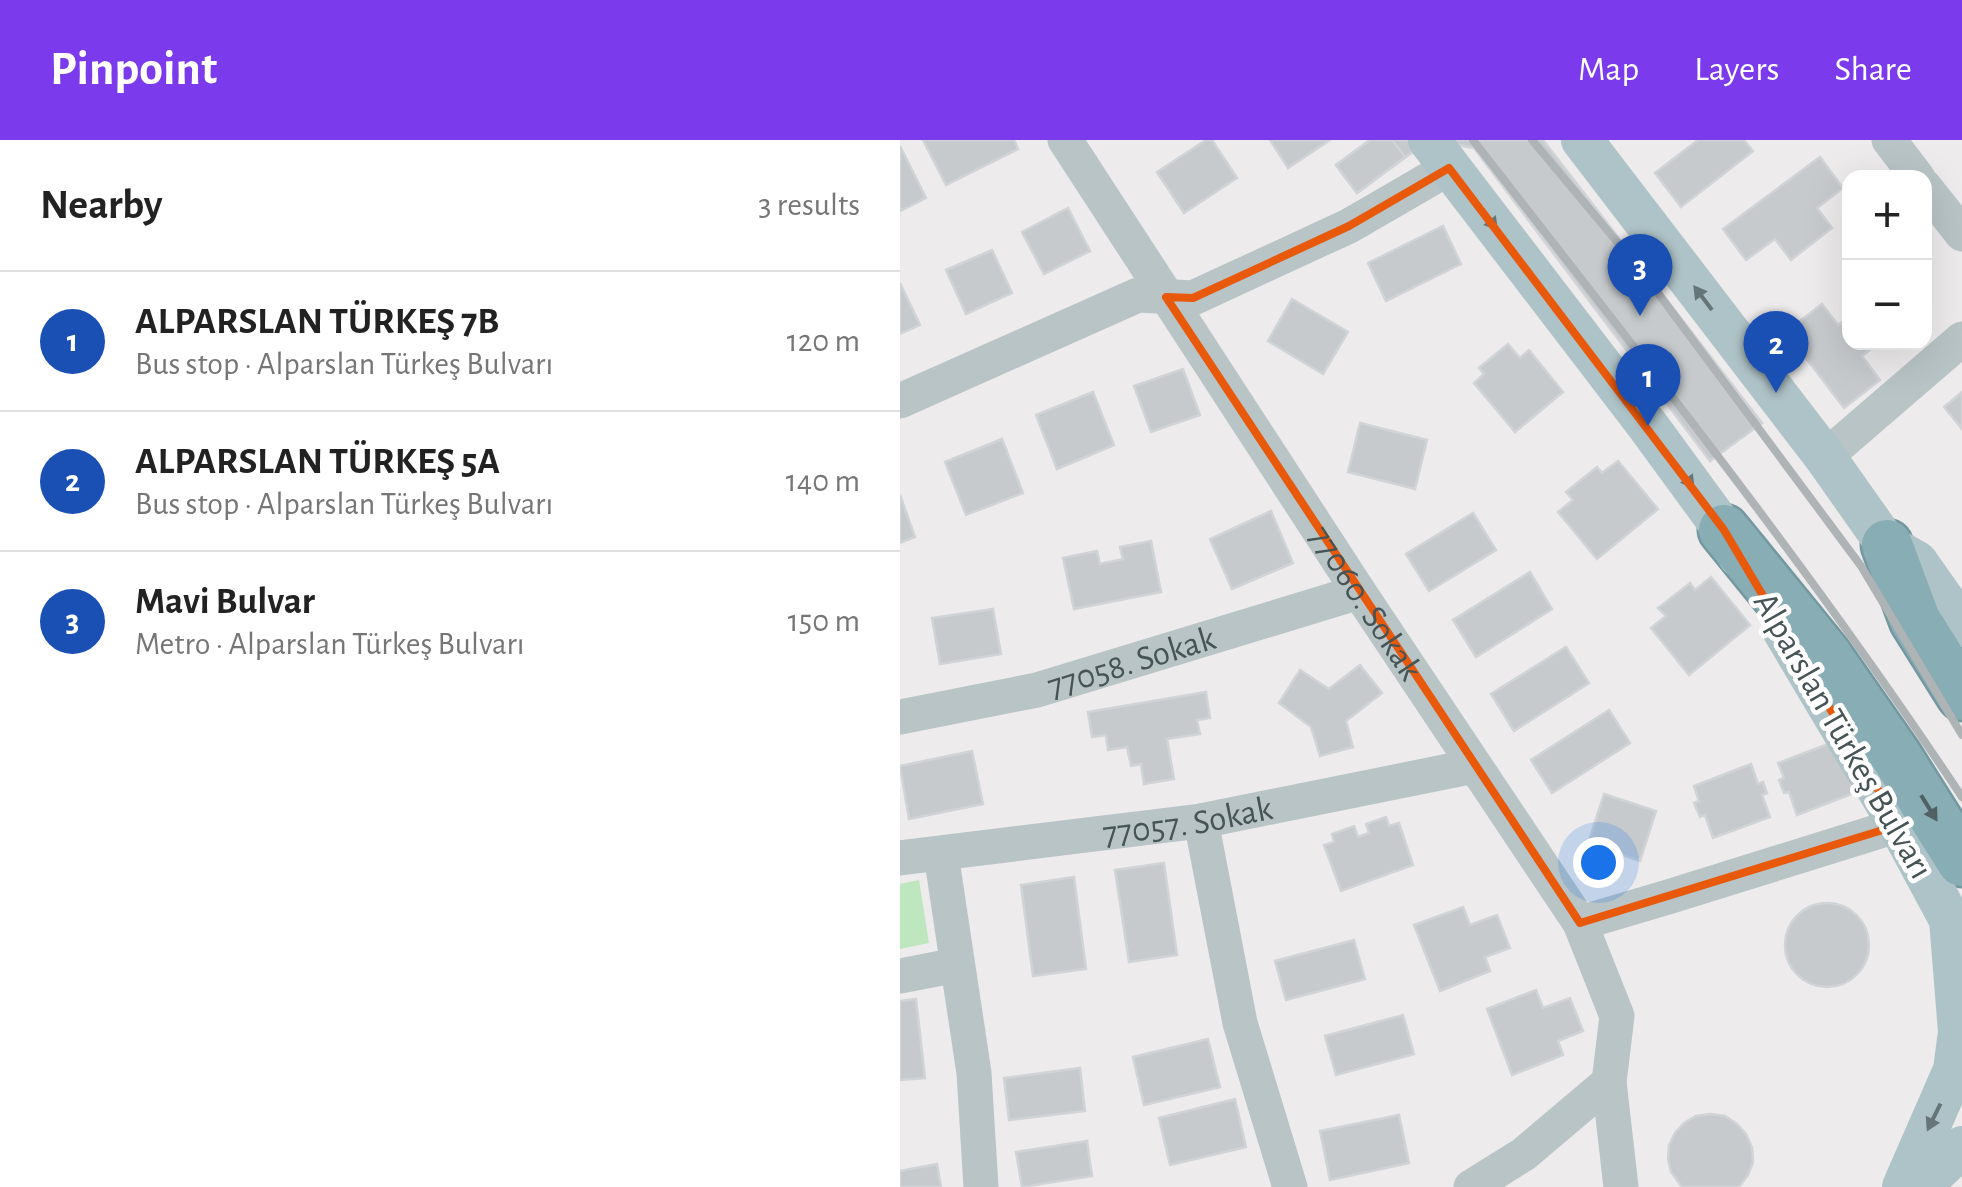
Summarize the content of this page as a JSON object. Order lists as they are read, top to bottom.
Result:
{
  "streets": {
    "highway": ["Alparslan Türkeş Bulvarı"],
    "street": ["77060. Sokak", "77058. Sokak", "77057. Sokak"]
  },
  "crossings": [
    ["77060. Sokak", "77058. Sokak"],
    ["77060. Sokak", "77057. Sokak"]
  ],
  "page": {
    "header": "Pinpoint",
    "nav": ["Map", "Layers", "Share"],
    "heading": ["Nearby", "3 results"],
    "map_buttons": ["+", "−"],
    "pins": ["3", "2", "1"],
    "list": [
      {
        "mark": "1",
        "name": "ALPARSLAN TÜRKEŞ 7B",
        "note": "Bus stop · Alparslan Türkeş Bulvarı",
        "value": "120 m"
      },
      {
        "mark": "2",
        "name": "ALPARSLAN TÜRKEŞ 5A",
        "note": "Bus stop · Alparslan Türkeş Bulvarı",
        "value": "140 m"
      },
      {
        "mark": "3",
        "name": "Mavi Bulvar",
        "note": "Metro · Alparslan Türkeş Bulvarı",
        "value": "150 m"
      }
    ]
  }
}
